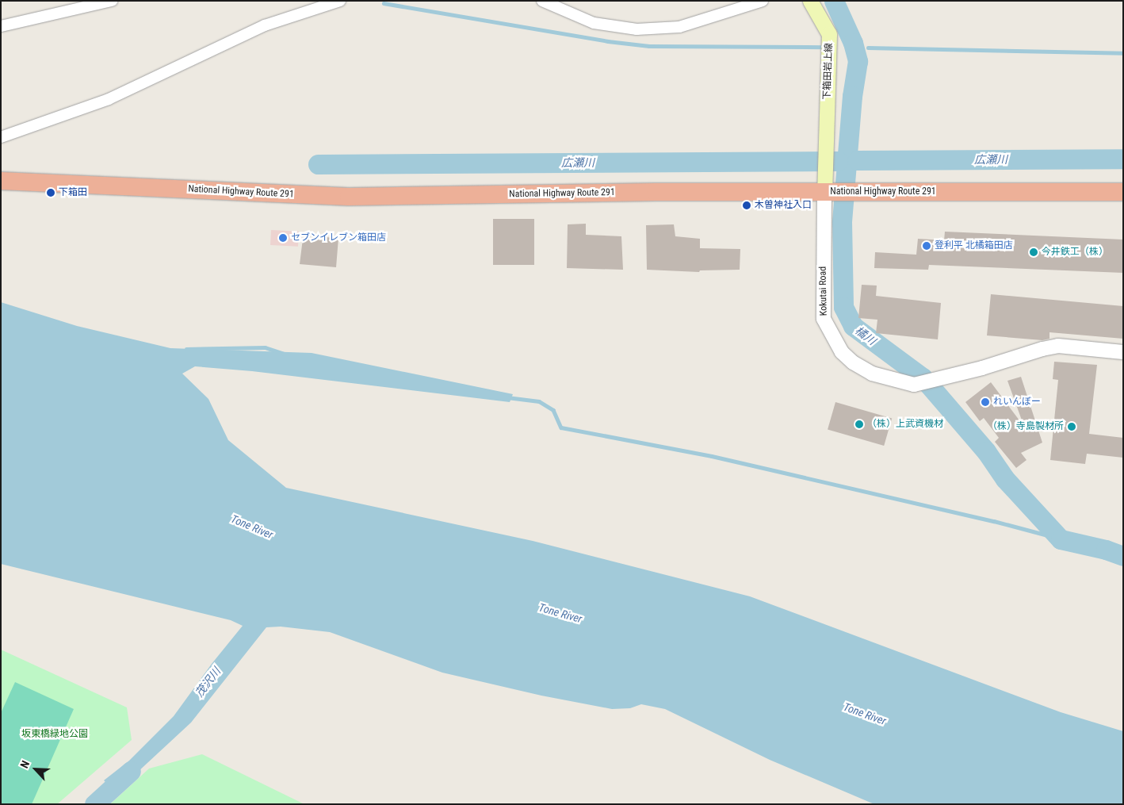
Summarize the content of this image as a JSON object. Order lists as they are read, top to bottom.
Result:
{
  "streets": {
    "highway": ["National Highway Route 291"],
    "main road": ["下箱田岩上線"],
    "street": ["Kokutai Road"]
  },
  "crossings": [
    ["下箱田岩上線", "National Highway Route 291"],
    ["下箱田岩上線", "Kokutai Road"],
    ["National Highway Route 291", "Kokutai Road"]
  ],
  "water": [
    "広瀬川",
    "橘川",
    "Tone River",
    "茂沢川"
  ],
  "parks": ["坂東橋緑地公園"],
  "places": [
    "下箱田",
    "木曽神社入口",
    "セブンイレブン箱田店",
    "登利平 北橘箱田店",
    "今井鉄工（株）",
    "れいんぼー",
    "（株）上武資機材",
    "（株）寺島製材所"
  ],
  "north": "top left"
}
